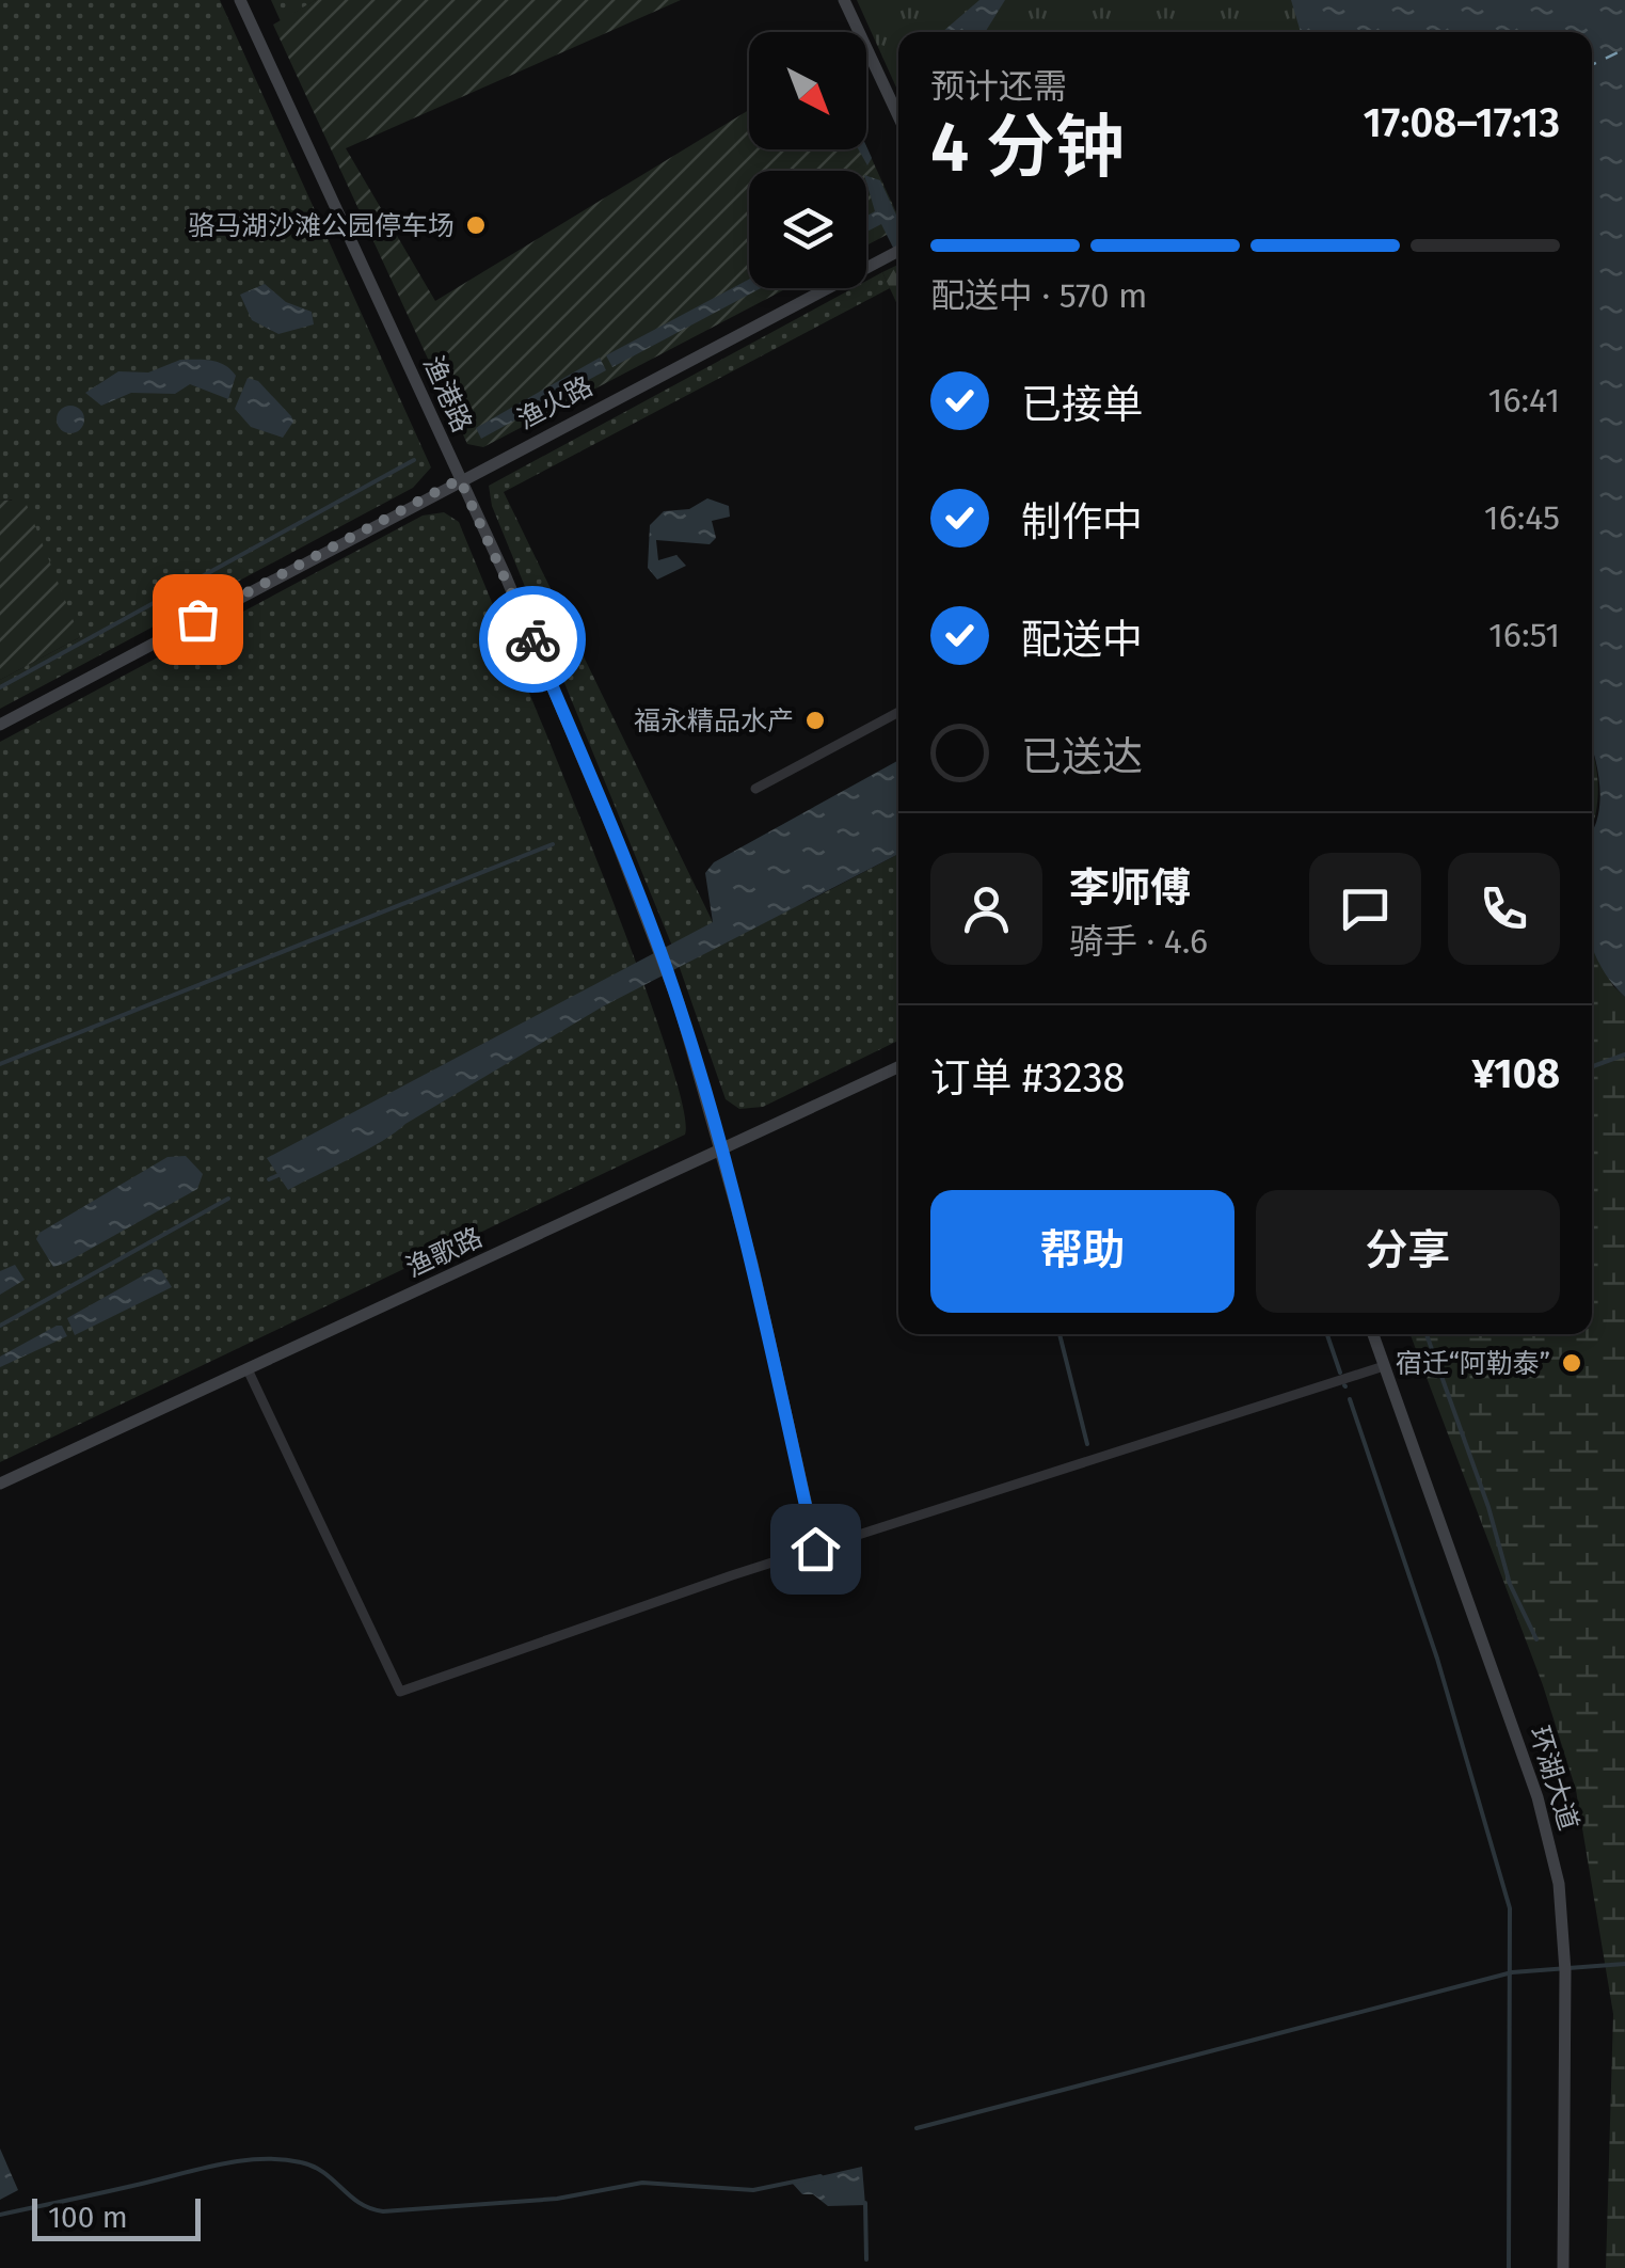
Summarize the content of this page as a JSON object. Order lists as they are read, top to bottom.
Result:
{
  "streets": {
    "street": [
      "渔港路",
      "渔火路",
      "渔歌路",
      "环湖大道"
    ]
  },
  "crossings": [
    ["渔港路", "渔火路"],
    ["渔港路", "渔歌路"]
  ],
  "places": ["骆马湖沙滩公园停车场", "福永精品水产", "宿迁“阿勒泰”"],
  "scale_bar": "100 m",
  "north": "bottom right",
  "page": {
    "heading": ["4 分钟", "预计还需", "17:08–17:13"],
    "panel": [
      "李师傅",
      "骑手 · 4.6",
      "订单 #3238",
      "¥108"
    ],
    "bar": "配送中 · 570 m",
    "list": [
      ["已接单", "16:41"],
      ["制作中", "16:45"],
      ["配送中", "16:51"],
      "已送达"
    ],
    "buttons": ["帮助", "分享"],
    "scale": "100 m"
  }
}
